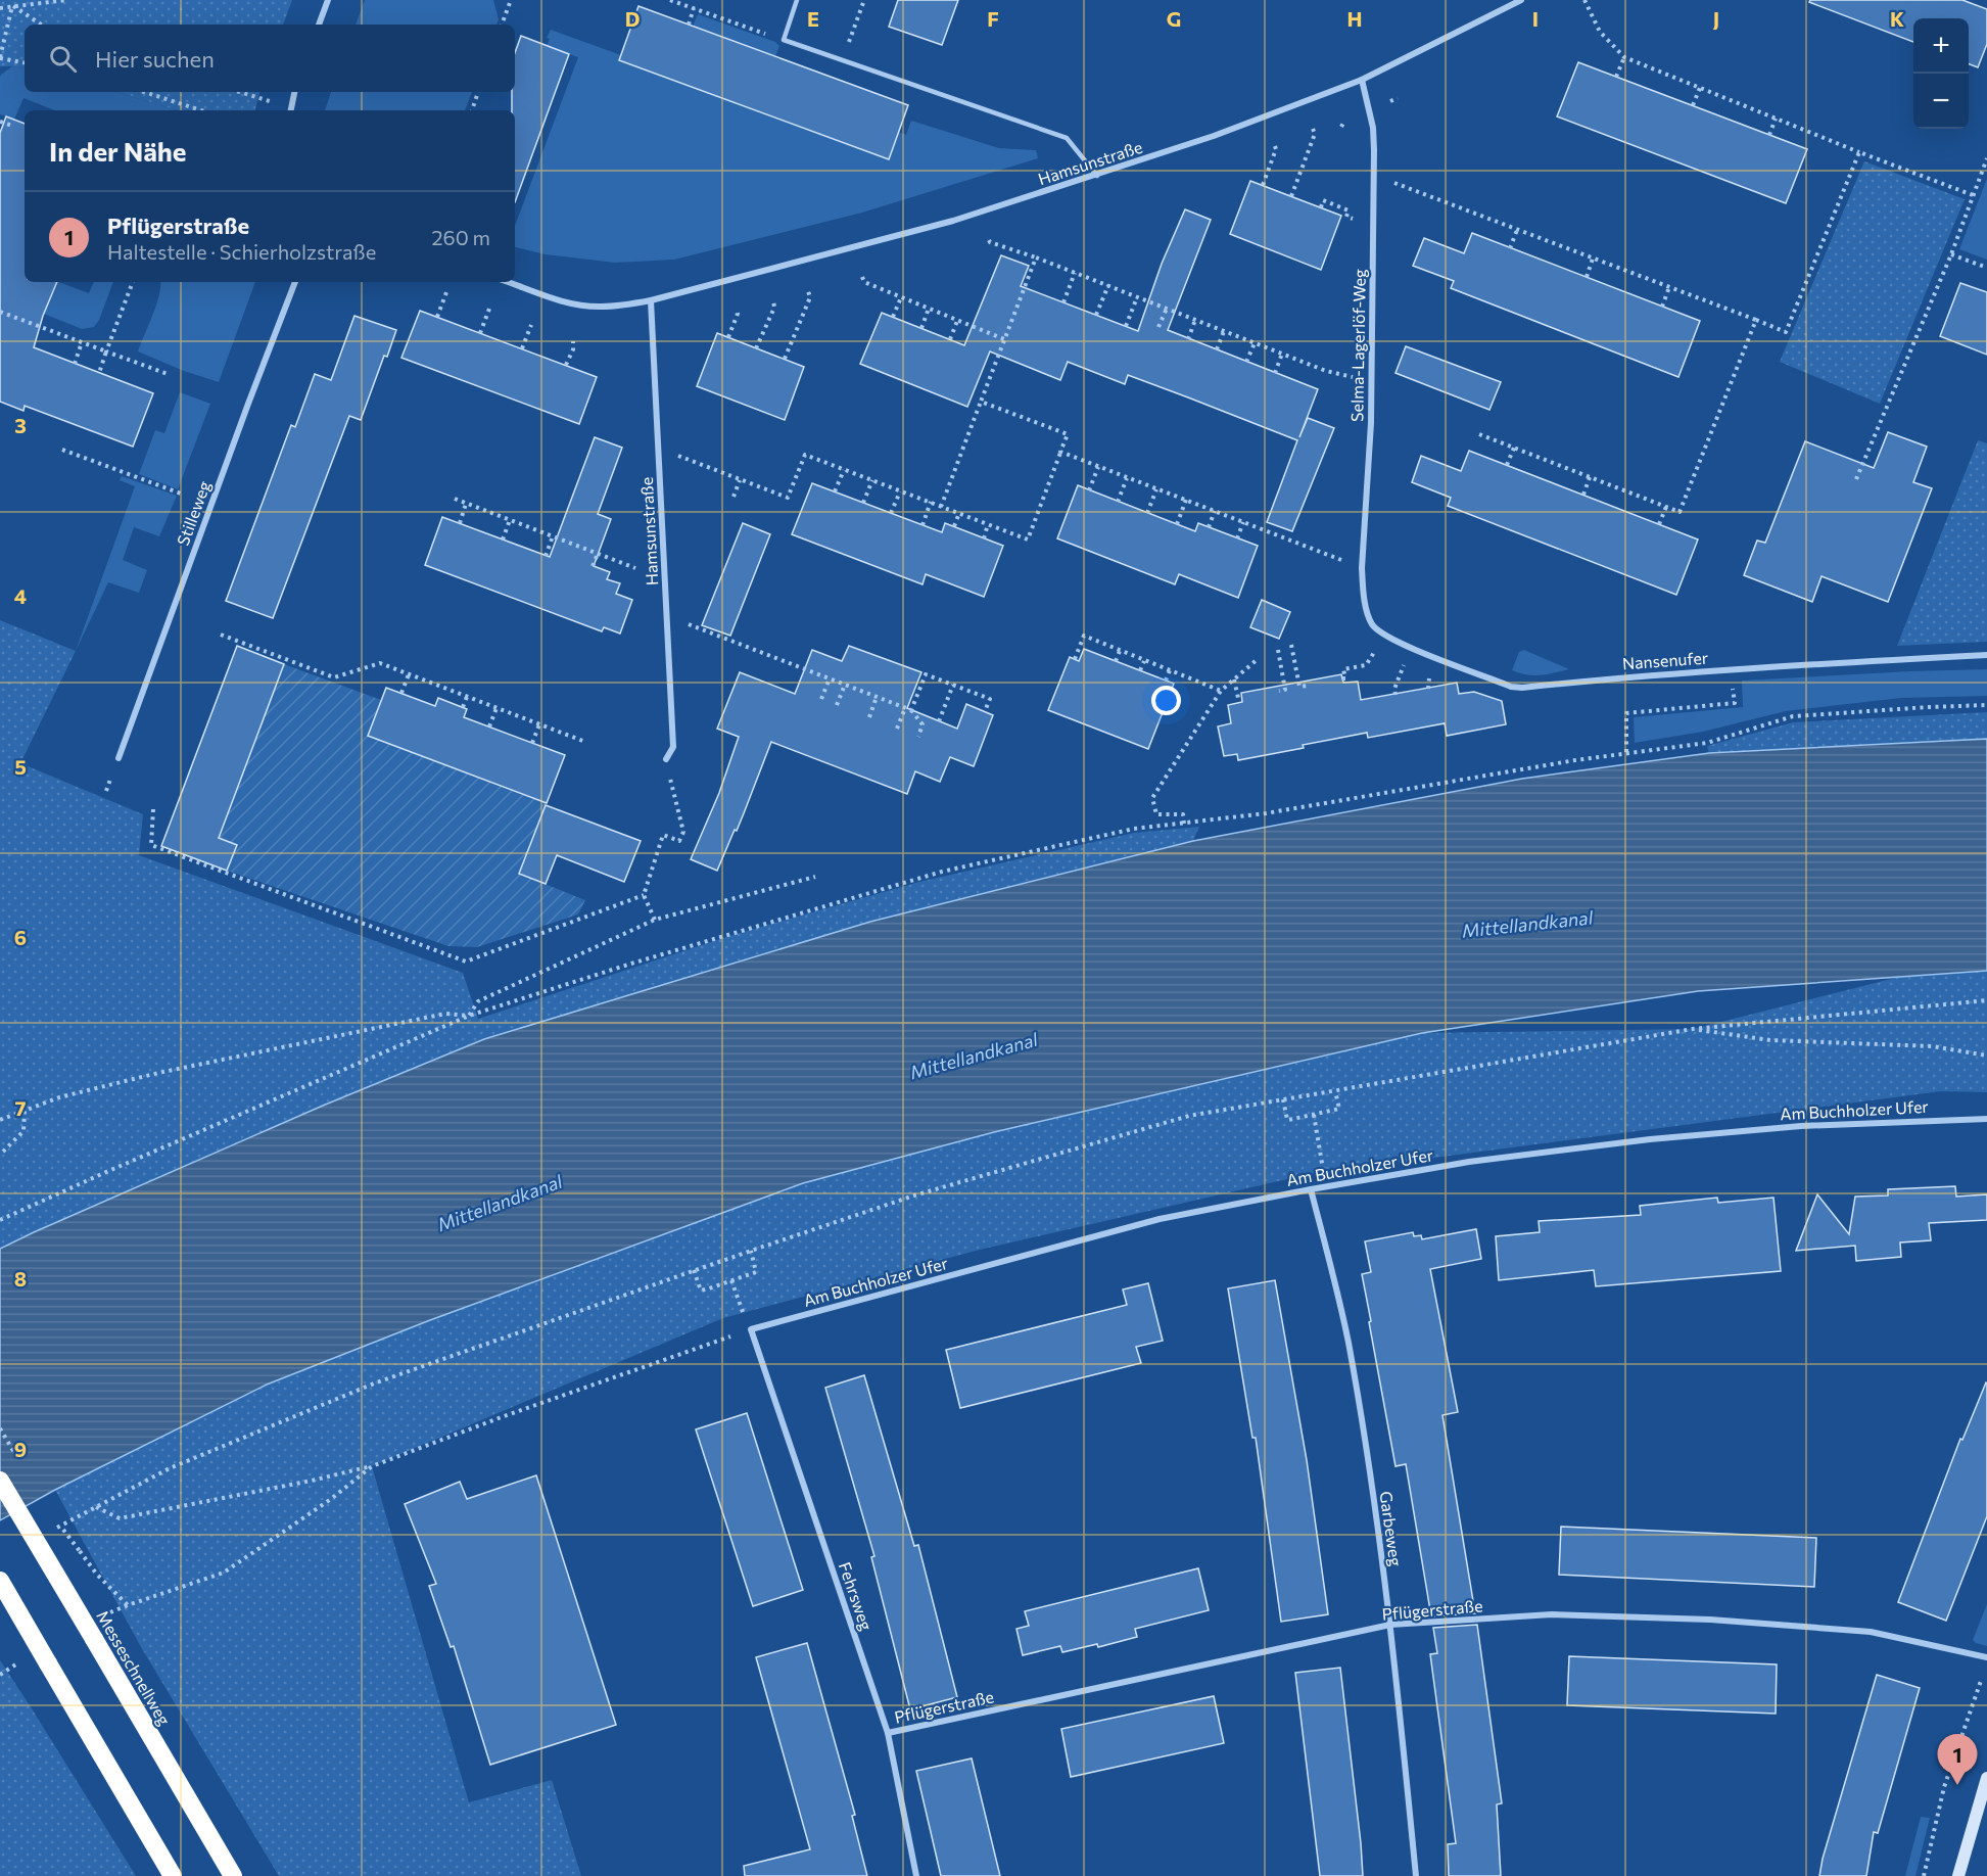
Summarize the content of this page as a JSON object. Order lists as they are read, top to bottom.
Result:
{
  "streets": {
    "highway": ["Messeschnellweg"],
    "street": [
      "Hamsunstraße",
      "Selma-Lagerlöf-Weg",
      "Stilleweg",
      "Nansenufer",
      "Am Buchholzer Ufer",
      "Garbeweg",
      "Fehrsweg",
      "Pflügerstraße"
    ]
  },
  "crossings": [
    ["Hamsunstraße", "Selma-Lagerlöf-Weg"],
    ["Selma-Lagerlöf-Weg", "Nansenufer"],
    ["Am Buchholzer Ufer", "Garbeweg"],
    ["Am Buchholzer Ufer", "Fehrsweg"],
    ["Garbeweg", "Pflügerstraße"],
    ["Fehrsweg", "Pflügerstraße"]
  ],
  "water": ["Mittellandkanal"],
  "page": {
    "map_buttons": ["+", "−"],
    "search": "Hier suchen",
    "heading": "In der Nähe",
    "list": [
      {
        "mark": "1",
        "name": "Pflügerstraße",
        "note": "Haltestelle · Schierholzstraße",
        "value": "260 m"
      }
    ],
    "pins": "1"
  },
  "grid": {
    "columns": [
      "D",
      "E",
      "F",
      "G",
      "H",
      "I",
      "J",
      "K"
    ],
    "rows": [
      "3",
      "4",
      "5",
      "6",
      "7",
      "8",
      "9"
    ]
  }
}
